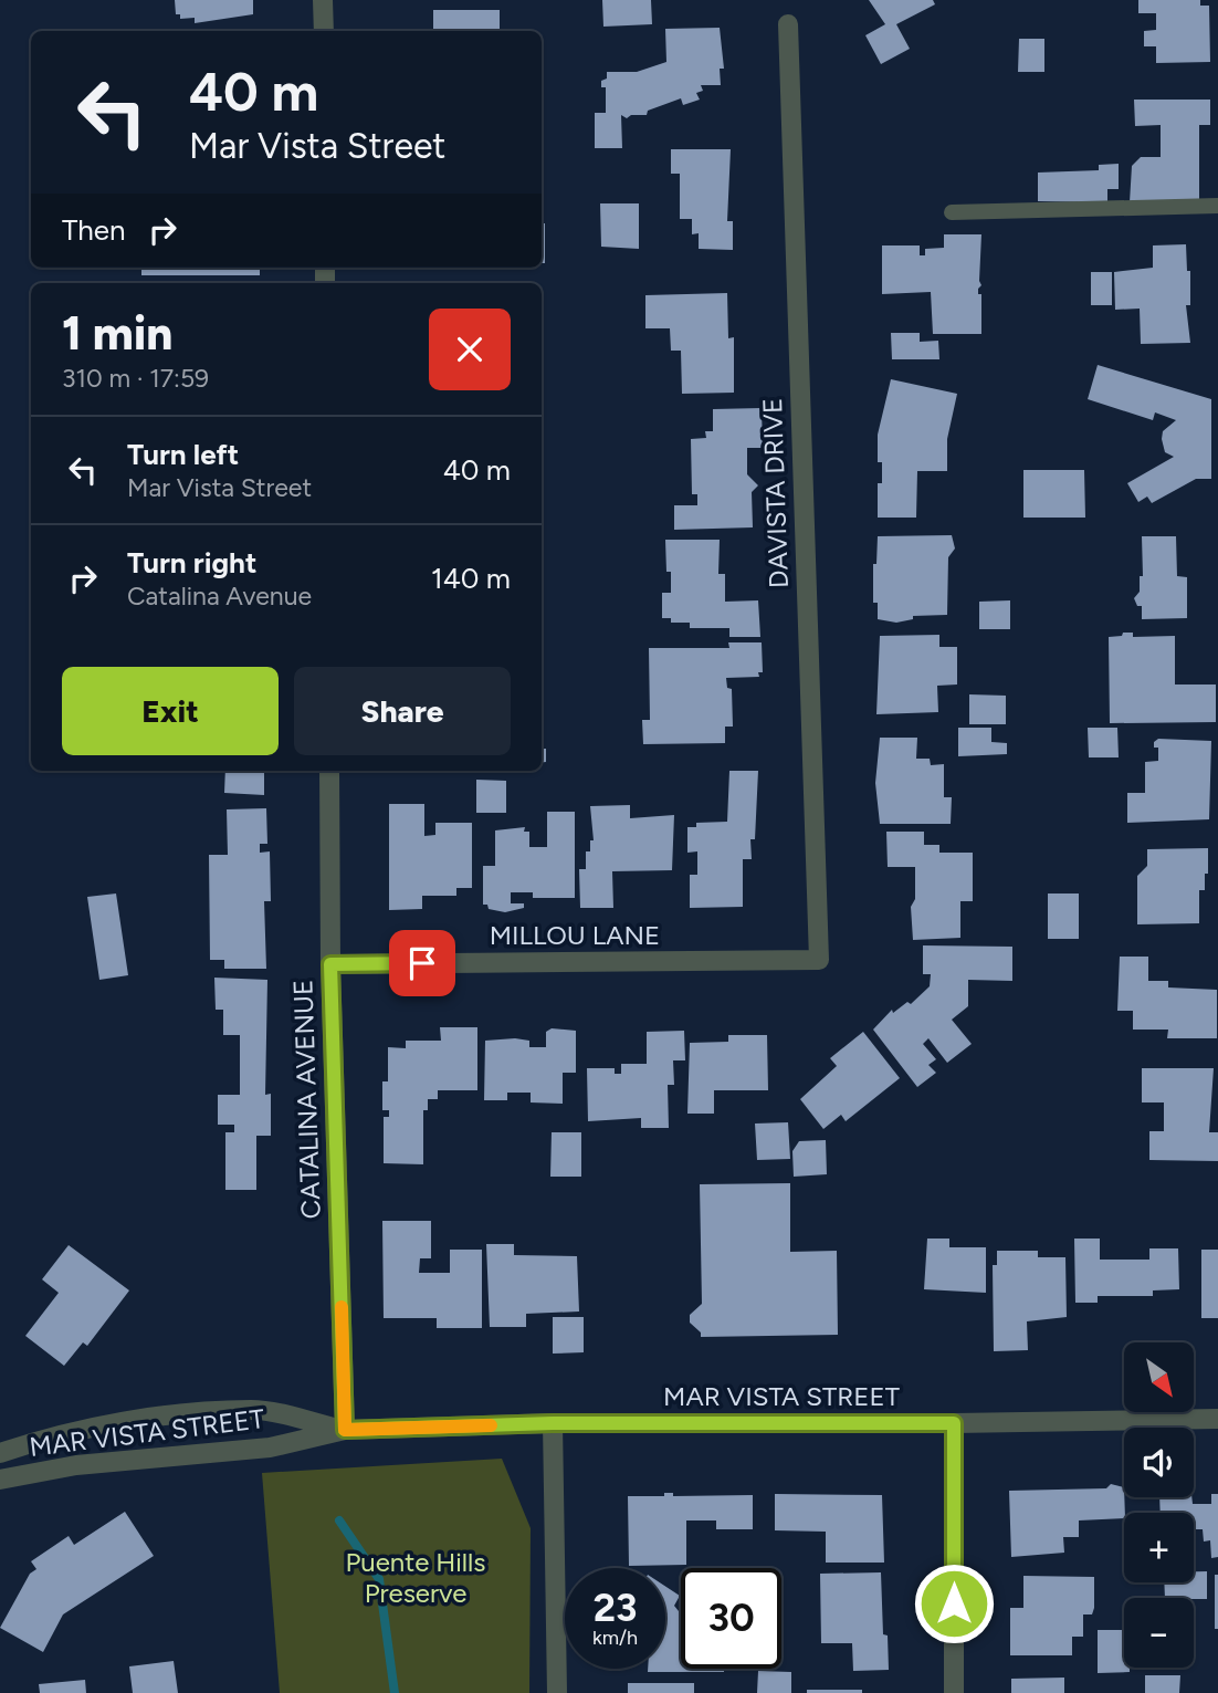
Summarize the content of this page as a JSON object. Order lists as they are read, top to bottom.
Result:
{
  "streets": {
    "street": [
      "DAVISTA DRIVE",
      "MILLOU LANE",
      "CATALINA AVENUE",
      "MAR VISTA STREET"
    ]
  },
  "crossings": [
    ["DAVISTA DRIVE", "MILLOU LANE"],
    ["MILLOU LANE", "CATALINA AVENUE"],
    ["CATALINA AVENUE", "MAR VISTA STREET"]
  ],
  "parks": ["Puente Hills Preserve"],
  "north": "bottom right",
  "page": {
    "turn": ["40 m", "Mar Vista Street"],
    "then": "Then",
    "heading": ["1 min", "310 m · 17:59"],
    "list": [
      {
        "name": "Turn left",
        "note": "Mar Vista Street",
        "value": "40 m"
      },
      {
        "name": "Turn right",
        "note": "Catalina Avenue",
        "value": "140 m"
      }
    ],
    "buttons": ["Exit", "Share"],
    "map_buttons": ["+", "−"],
    "speed": "23 km/h",
    "limit": "30"
  }
}
